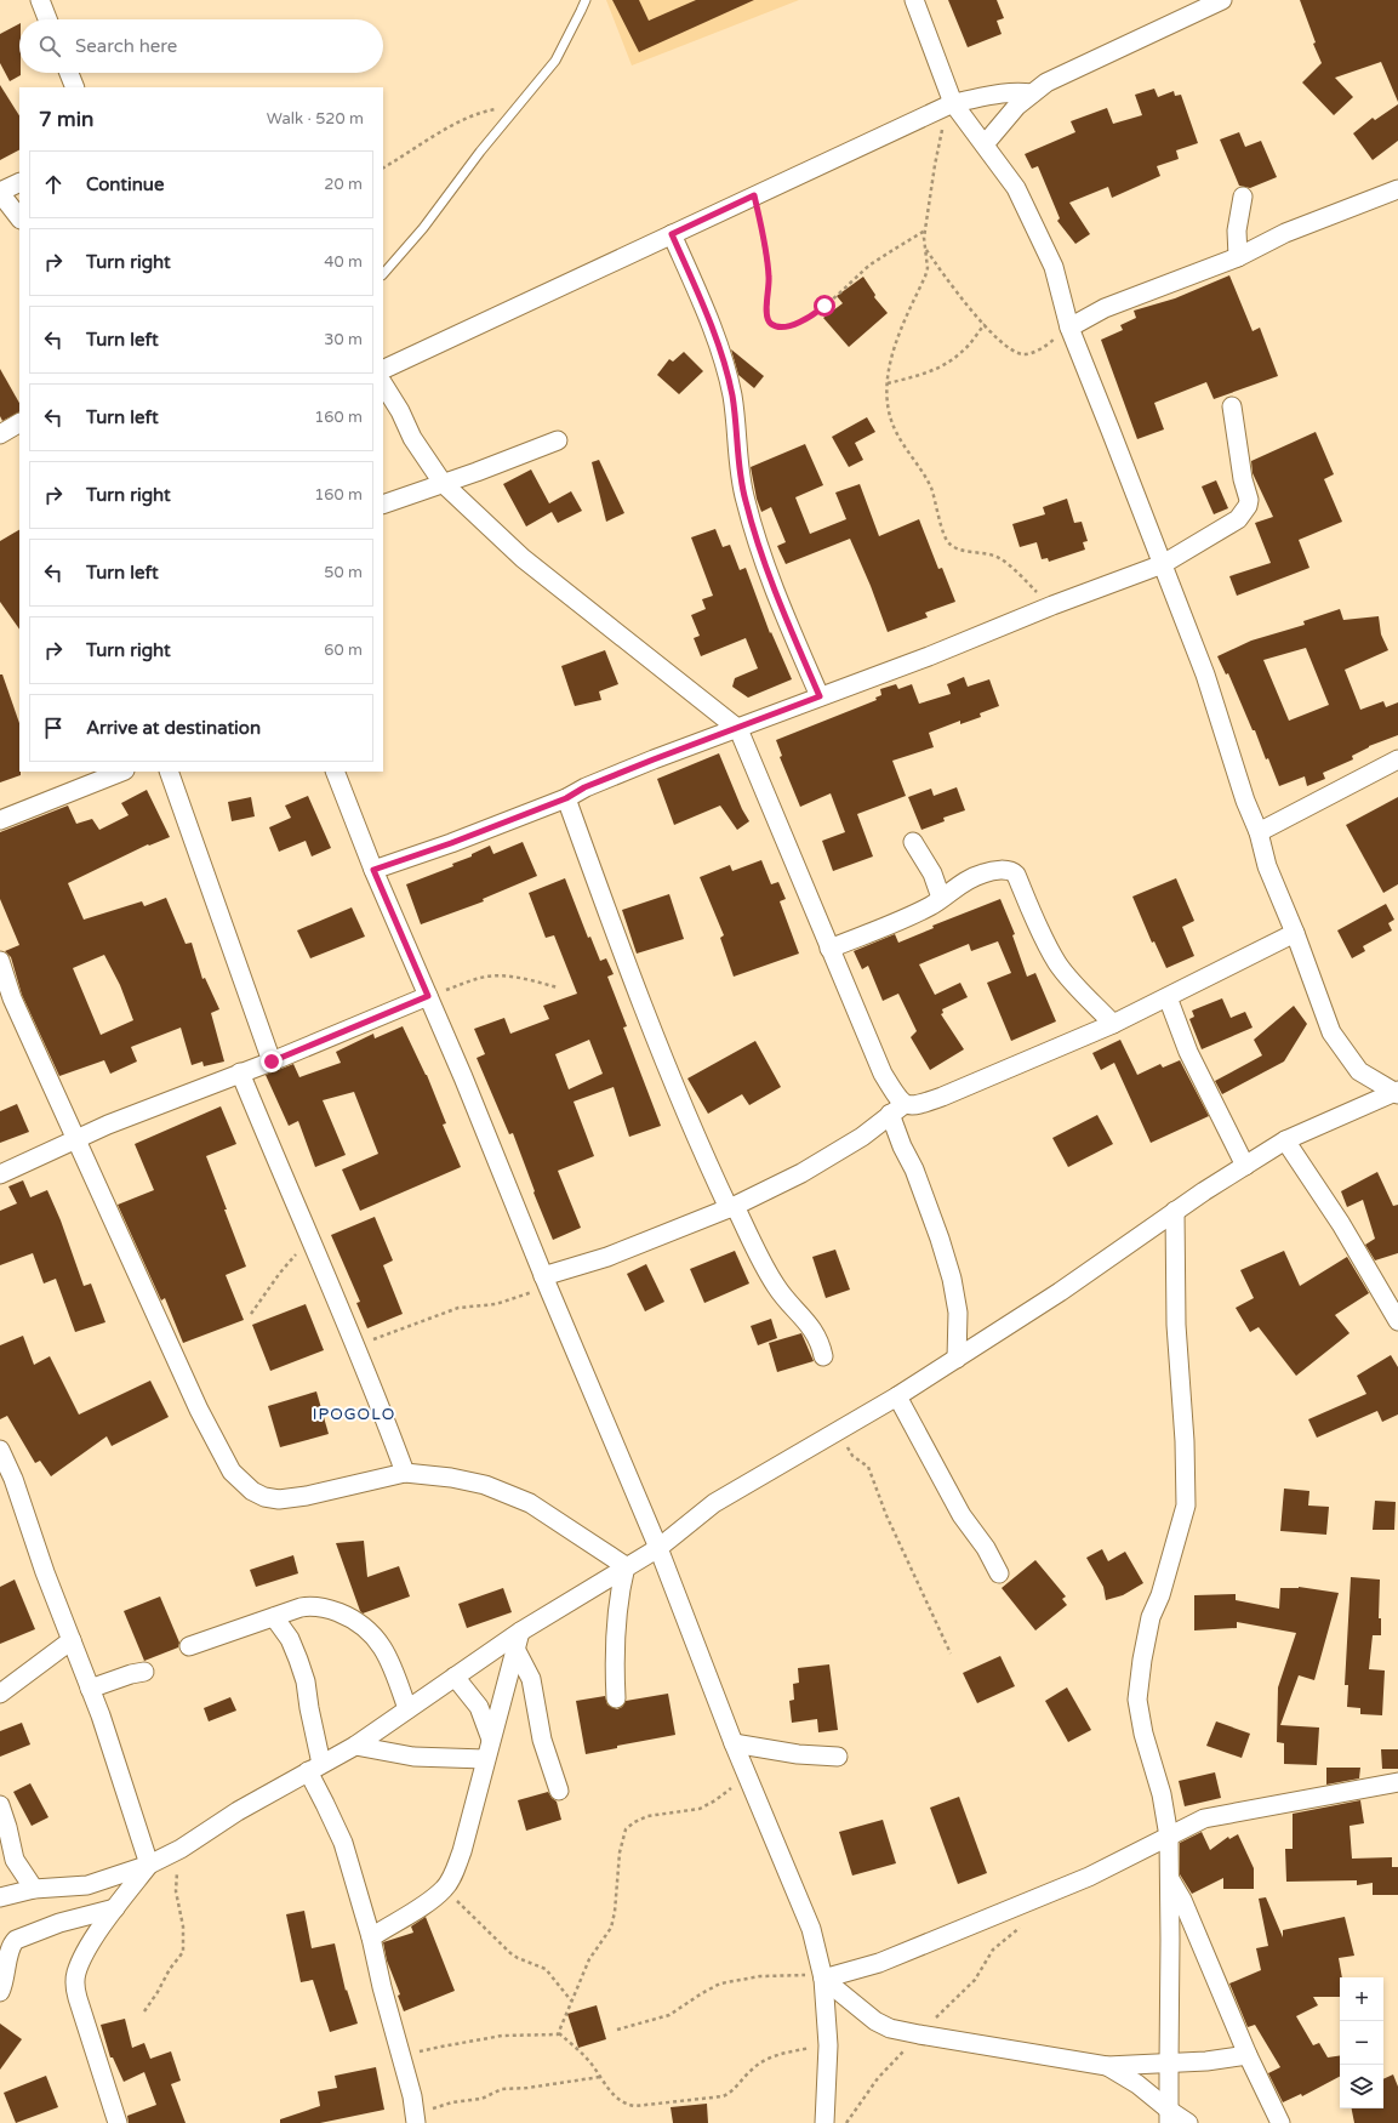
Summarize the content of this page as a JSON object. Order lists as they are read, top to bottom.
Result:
{
  "districts": ["IPOGOLO"],
  "page": {
    "search": "Search here",
    "heading": ["7 min", "Walk · 520 m"],
    "list": [
      ["Continue", "20 m"],
      ["Turn right", "40 m"],
      ["Turn left", "30 m"],
      ["Turn left", "160 m"],
      ["Turn right", "160 m"],
      ["Turn left", "50 m"],
      ["Turn right", "60 m"],
      "Arrive at destination"
    ],
    "map_buttons": ["+", "−"]
  }
}
